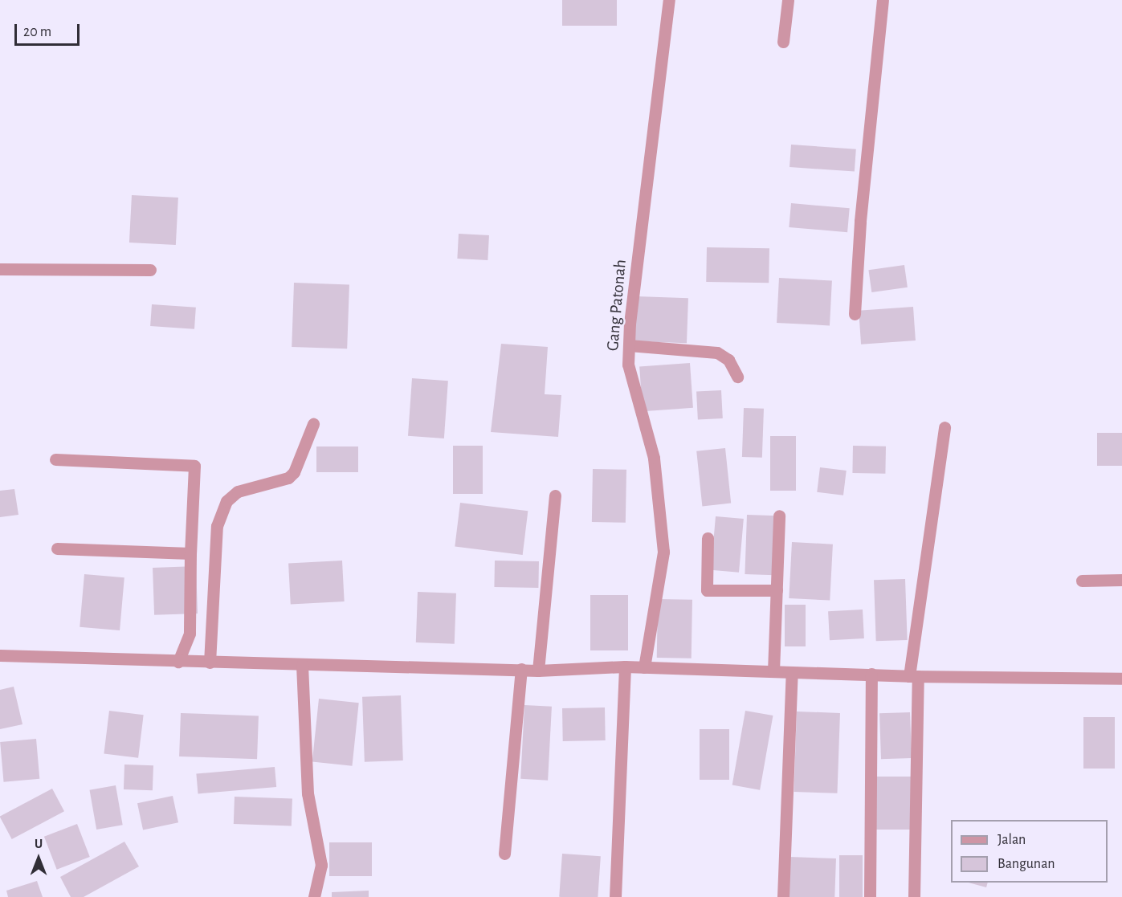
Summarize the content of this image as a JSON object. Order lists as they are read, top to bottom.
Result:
{
  "streets": {
    "street": ["Gang Patonah"]
  },
  "legend": ["Jalan", "Bangunan"],
  "scale_bar": "20 m",
  "north": "top"
}
